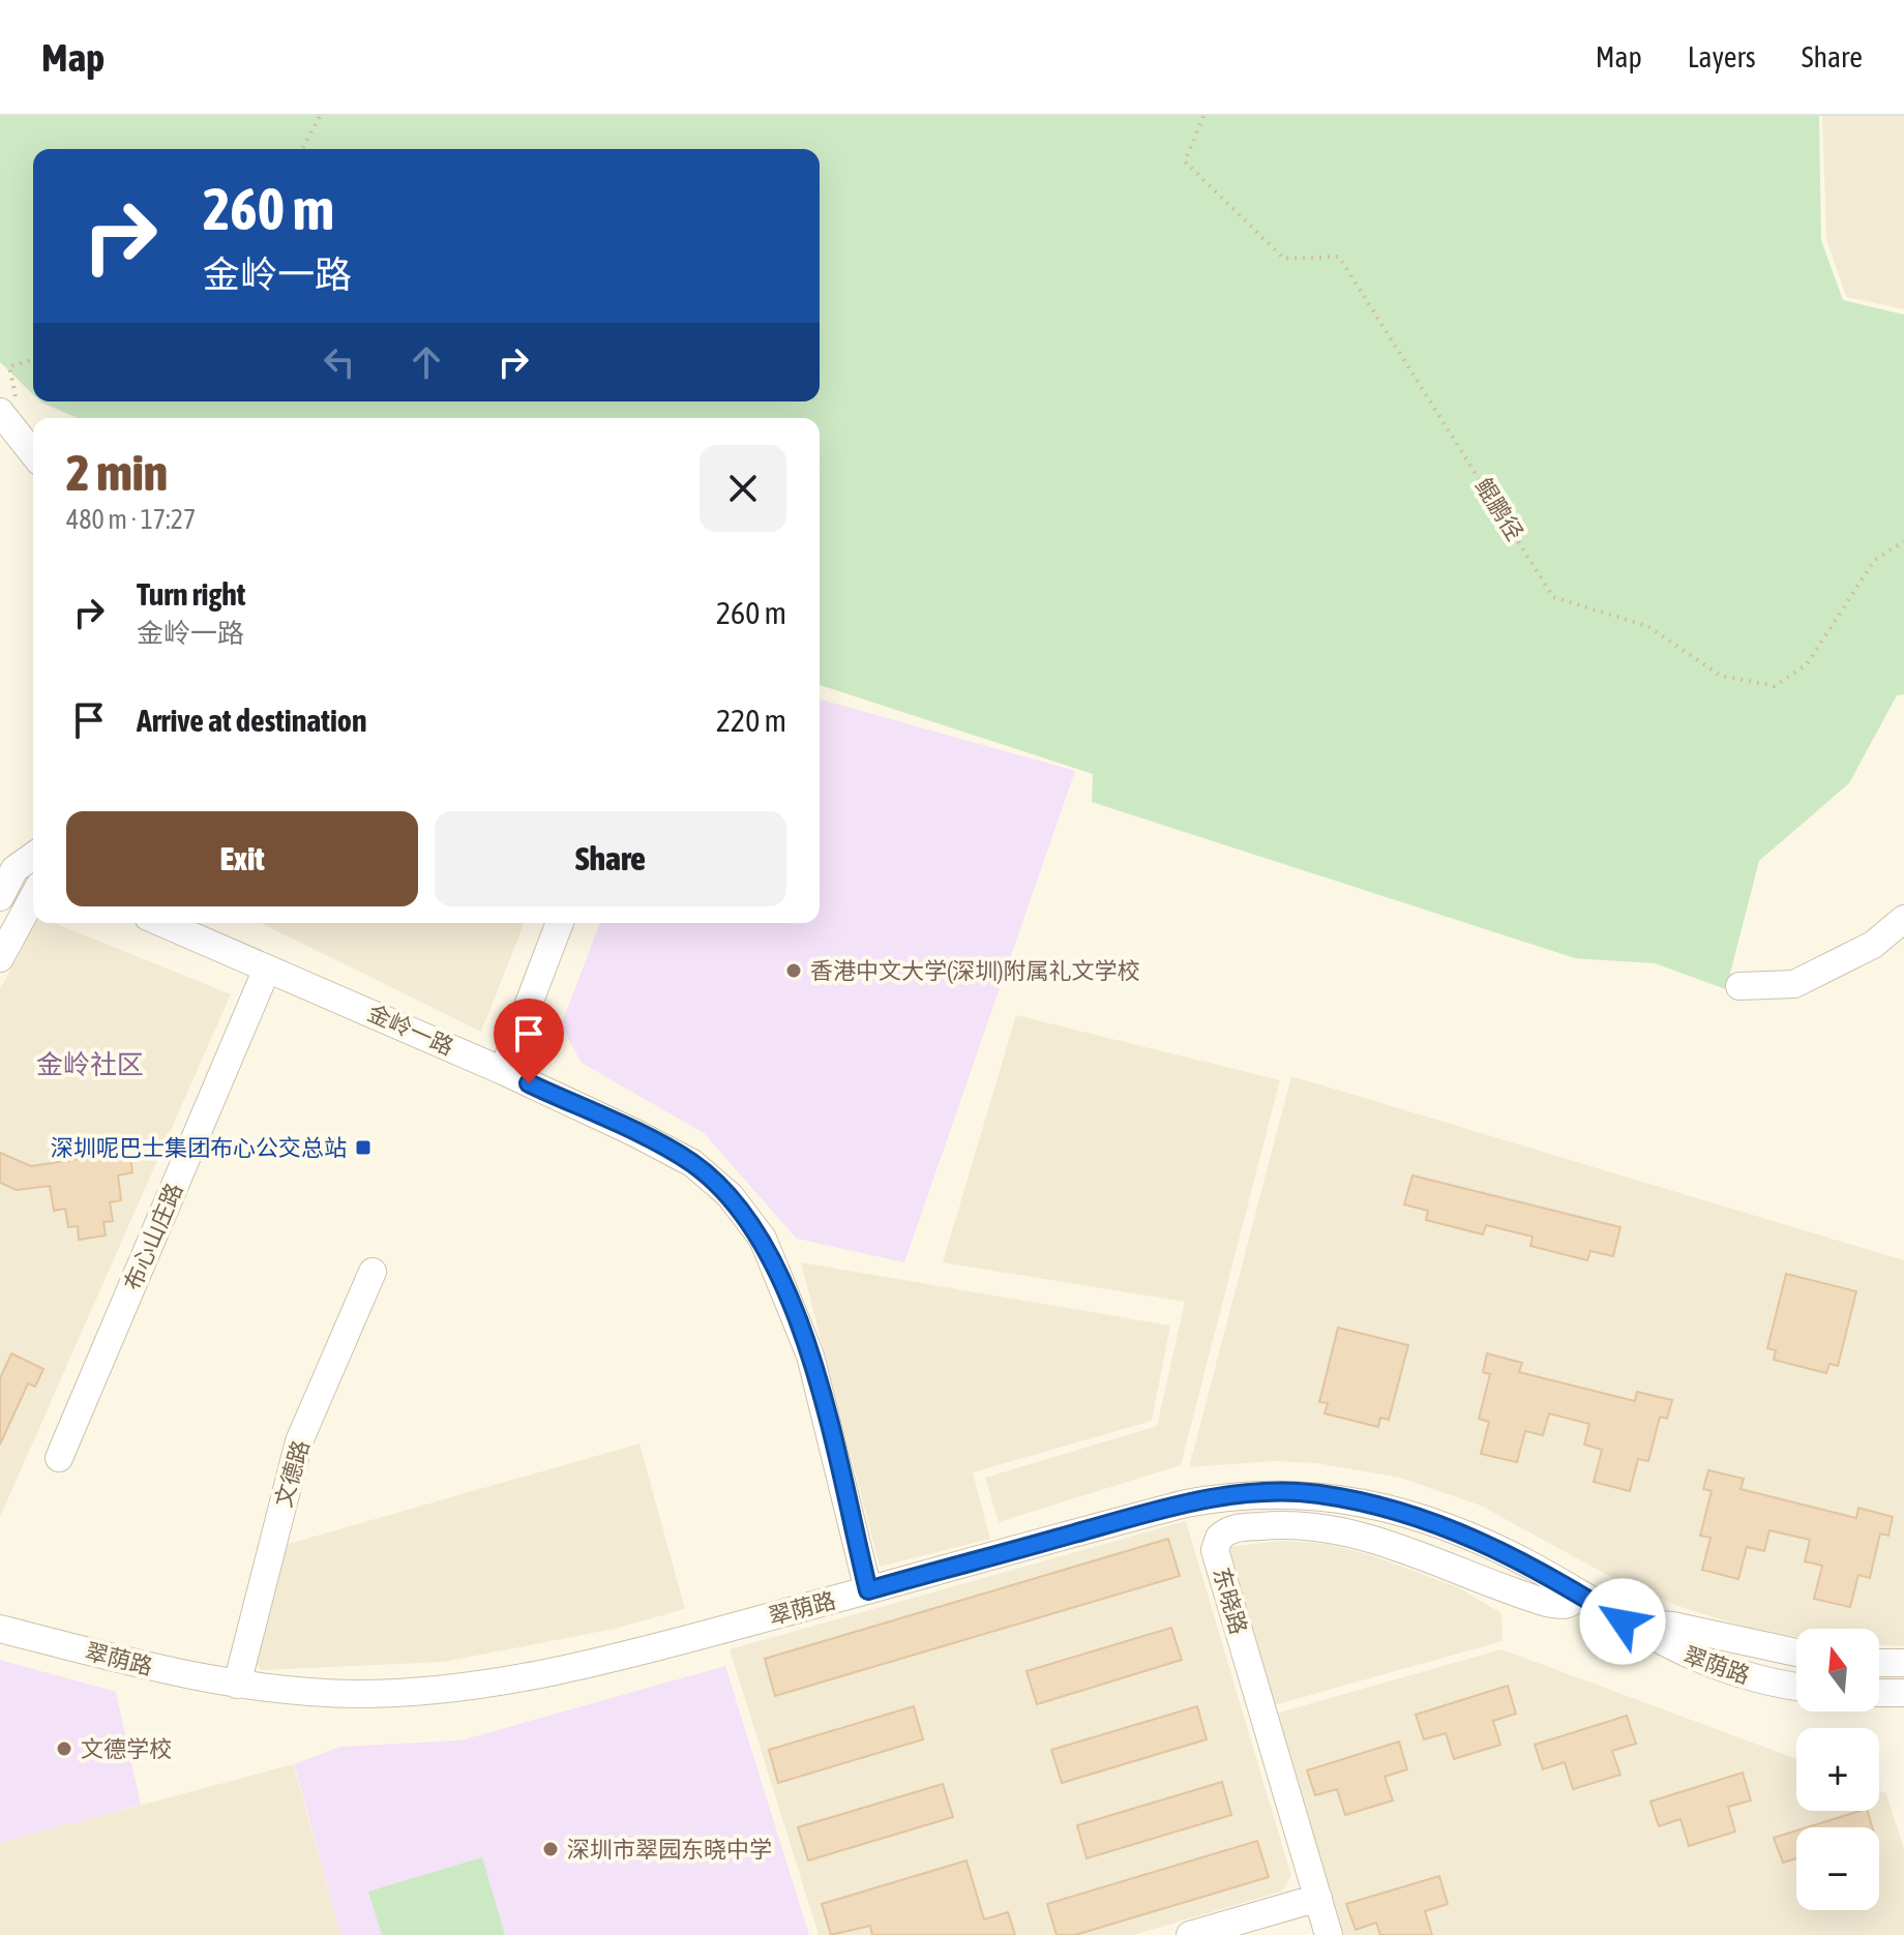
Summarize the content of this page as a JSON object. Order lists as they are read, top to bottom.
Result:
{
  "streets": {
    "street": [
      "金岭一路",
      "布心山庄路",
      "文德路",
      "东晓路",
      "翠荫路"
    ],
    "path": ["鲲鹏径"]
  },
  "crossings": [
    ["金岭一路", "布心山庄路"],
    ["金岭一路", "翠荫路"],
    ["文德路", "翠荫路"],
    ["东晓路", "翠荫路"]
  ],
  "districts": ["金岭社区"],
  "places": {
    "other": ["香港中文大学(深圳)附属礼文学校", "文德学校", "深圳市翠园东晓中学"],
    "transit": ["深圳呢巴士集团布心公交总站"]
  },
  "north": "top",
  "page": {
    "header": "Map",
    "nav": ["Map", "Layers", "Share"],
    "turn": ["260 m", "金岭一路"],
    "heading": ["2 min", "480 m · 17:27"],
    "list": [
      {
        "name": "Turn right",
        "note": "金岭一路",
        "value": "260 m"
      },
      {
        "name": "Arrive at destination",
        "value": "220 m"
      }
    ],
    "buttons": ["Exit", "Share"],
    "map_buttons": ["+", "−"]
  }
}
